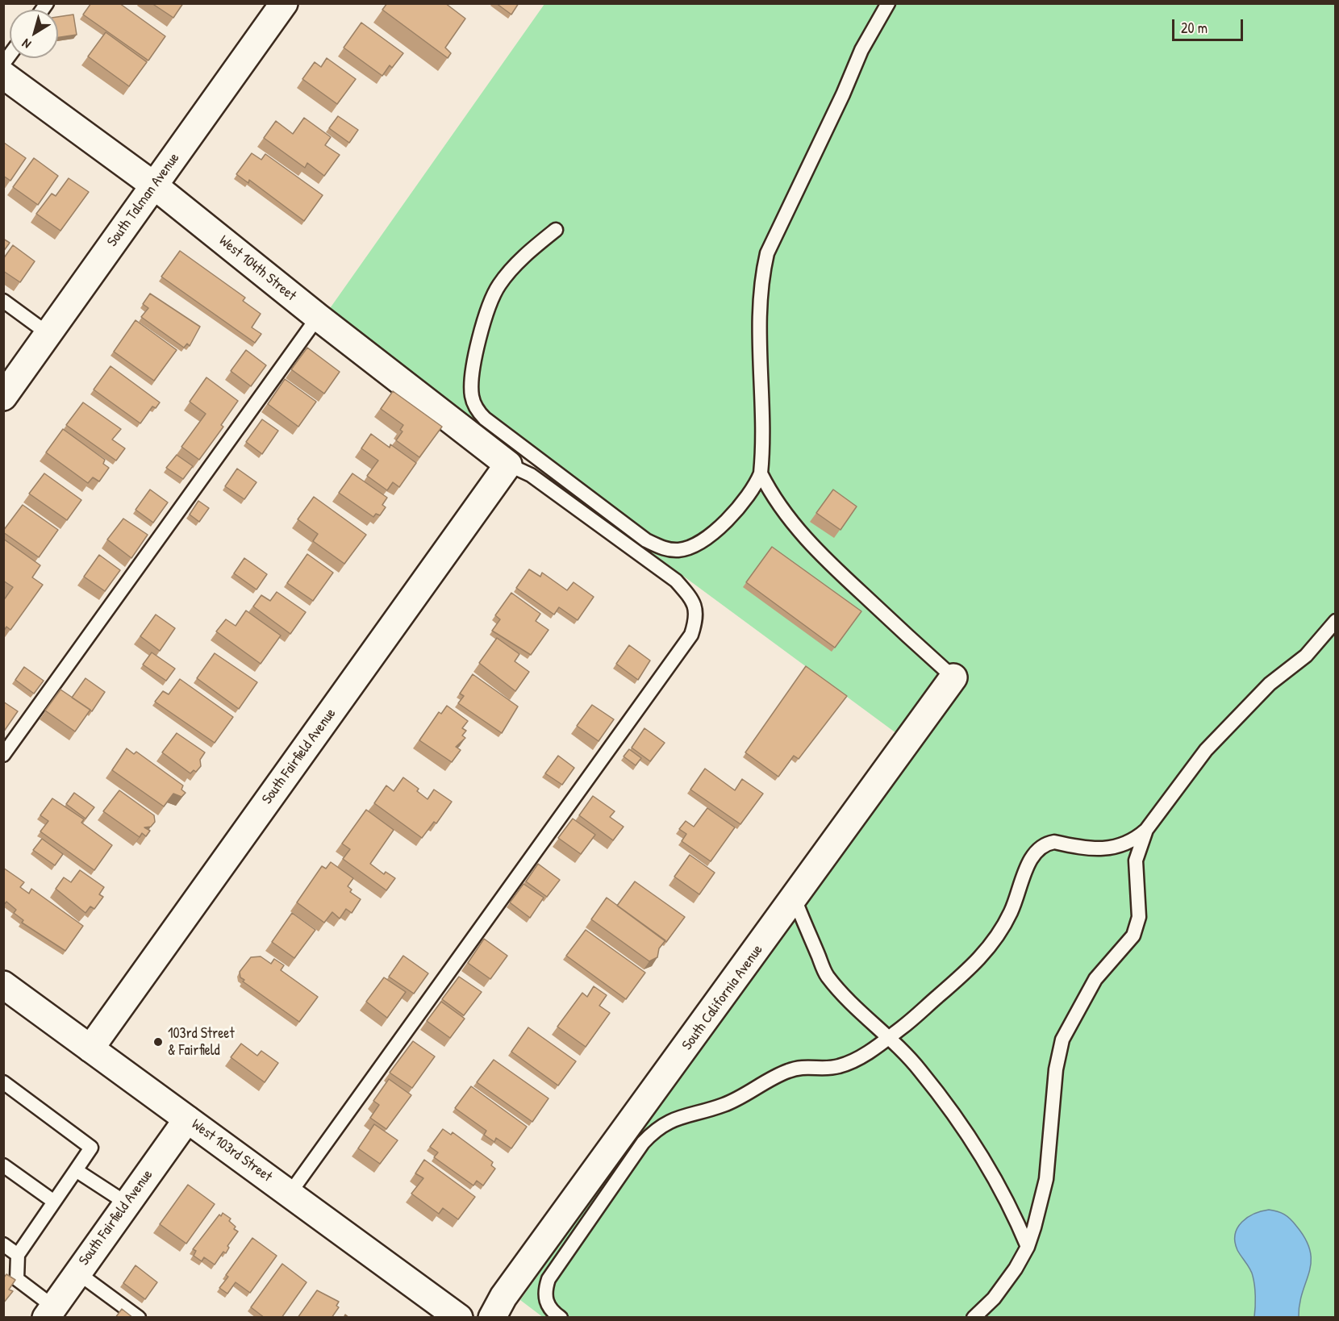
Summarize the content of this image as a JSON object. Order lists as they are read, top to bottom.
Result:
{
  "streets": {
    "street": [
      "South Talman Avenue",
      "West 104th Street",
      "South Fairfield Avenue",
      "South California Avenue",
      "West 103rd Street"
    ]
  },
  "crossings": [
    ["South Talman Avenue", "West 104th Street"],
    ["West 104th Street", "South Fairfield Avenue"],
    ["South Fairfield Avenue", "West 103rd Street"]
  ],
  "places": ["103rd Street & Fairfield"],
  "scale_bar": "20 m",
  "north": "bottom left"
}
